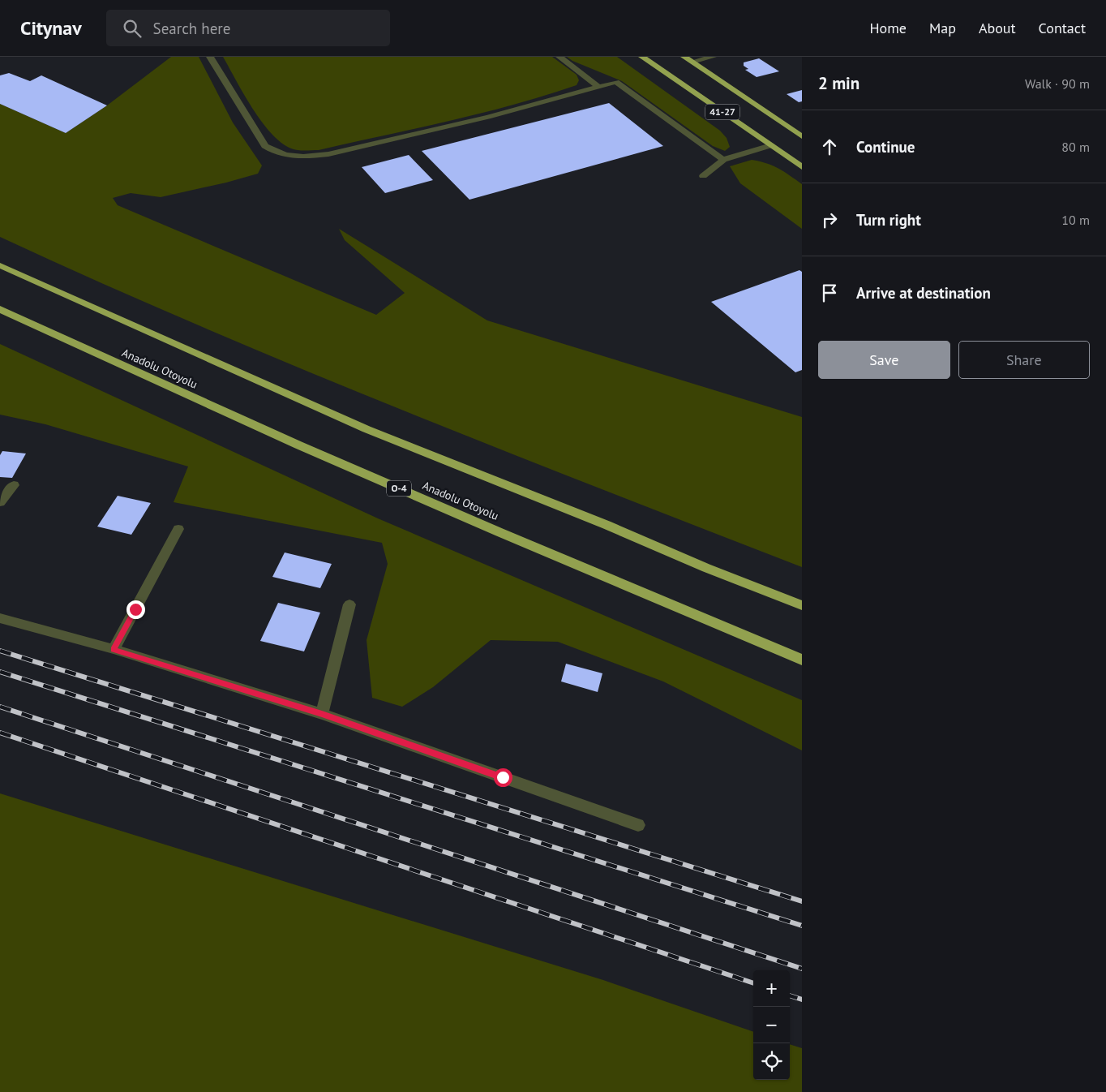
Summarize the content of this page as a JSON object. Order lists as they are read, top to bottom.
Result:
{
  "streets": {
    "highway": ["41-27", "Anadolu Otoyolu", "O-4"]
  },
  "page": {
    "header": "Citynav",
    "search": "Search here",
    "nav": [
      "Home",
      "Map",
      "About",
      "Contact"
    ],
    "heading": ["2 min", "Walk · 90 m"],
    "list": [
      ["Continue", "80 m"],
      ["Turn right", "10 m"],
      "Arrive at destination"
    ],
    "buttons": ["Save", "Share"],
    "map_buttons": ["+", "−"]
  }
}
